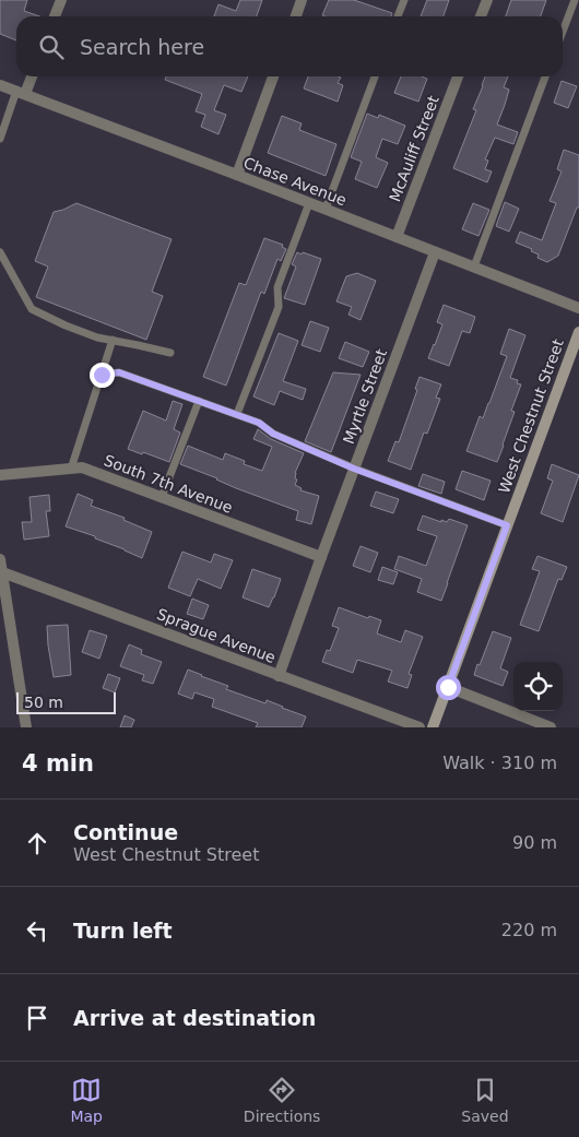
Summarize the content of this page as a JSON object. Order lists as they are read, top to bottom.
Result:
{
  "streets": {
    "main road": ["West Chestnut Street"],
    "street": [
      "McAuliff Street",
      "Chase Avenue",
      "Myrtle Street",
      "South 7th Avenue",
      "Sprague Avenue"
    ]
  },
  "crossings": [
    ["McAuliff Street", "Chase Avenue"],
    ["Chase Avenue", "Myrtle Street"],
    ["Myrtle Street", "South 7th Avenue"],
    ["Myrtle Street", "Sprague Avenue"]
  ],
  "scale_bar": "50 m",
  "page": {
    "search": "Search here",
    "scale": "50 m",
    "heading": ["4 min", "Walk · 310 m"],
    "list": [
      ["Continue", "West Chestnut Street", "90 m"],
      ["Turn left", "220 m"],
      "Arrive at destination"
    ],
    "nav": ["Map", "Directions", "Saved"]
  }
}
